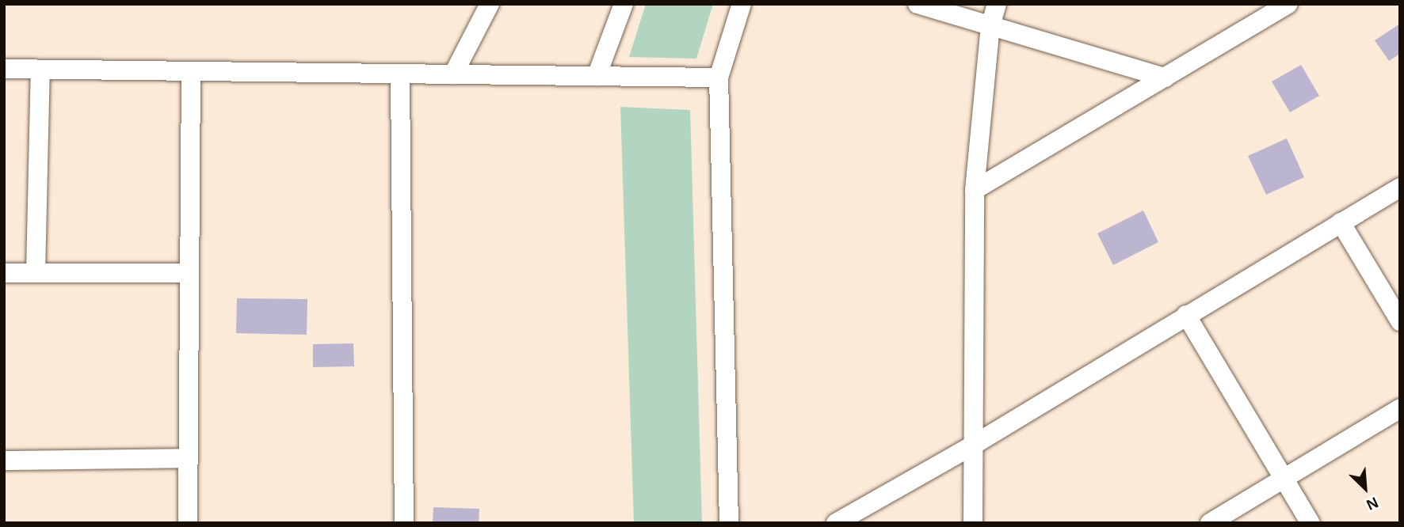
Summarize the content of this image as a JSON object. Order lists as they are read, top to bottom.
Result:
{
  "north": "bottom right"
}
